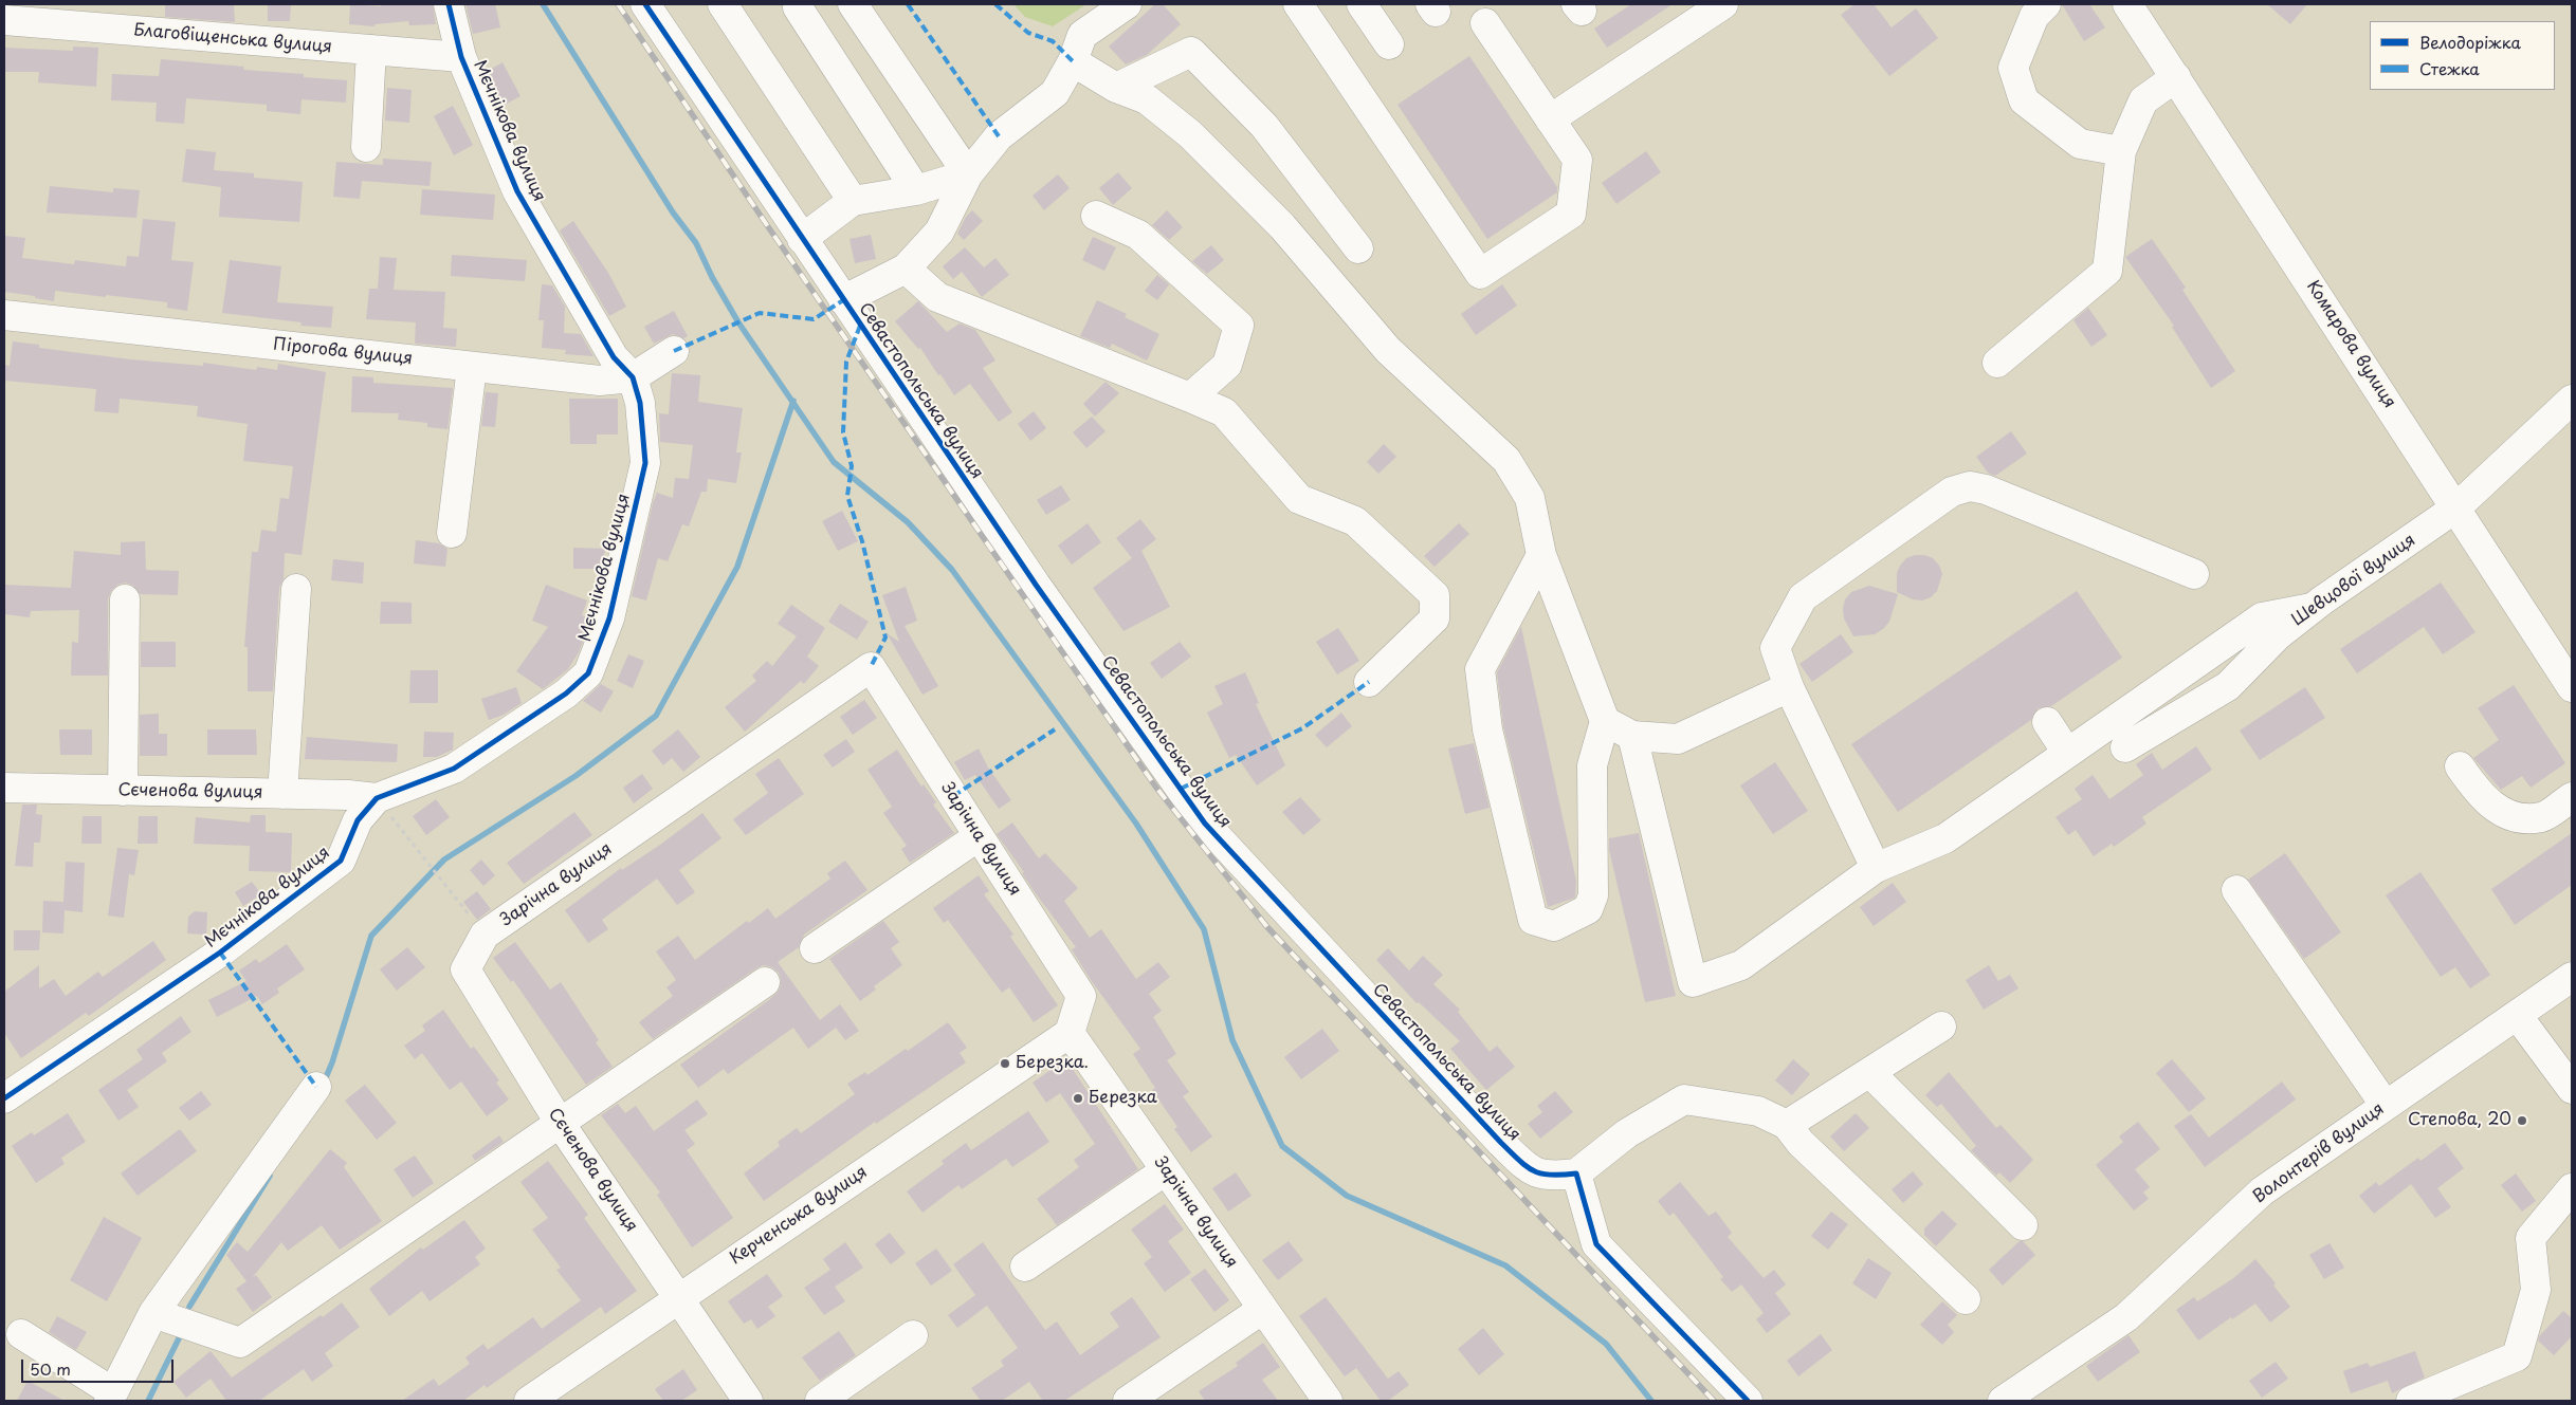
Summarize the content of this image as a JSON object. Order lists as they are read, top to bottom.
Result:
{
  "streets": {
    "street": [
      "Благовіщенська вулиця",
      "Мєчнікова вулиця",
      "Комарова вулиця",
      "Пірогова вулиця",
      "Севастопольська вулиця",
      "Шевцової вулиця",
      "Сєченова вулиця",
      "Зарічна вулиця",
      "Волонтерів вулиця",
      "Керченська вулиця"
    ]
  },
  "crossings": [
    ["Благовіщенська вулиця", "Мєчнікова вулиця"],
    ["Мєчнікова вулиця", "Пірогова вулиця"],
    ["Мєчнікова вулиця", "Сєченова вулиця"],
    ["Комарова вулиця", "Шевцової вулиця"],
    ["Сєченова вулиця", "Зарічна вулиця"],
    ["Сєченова вулиця", "Керченська вулиця"],
    ["Зарічна вулиця", "Керченська вулиця"]
  ],
  "places": ["Березка.", "Березка", "Степова, 20"],
  "legend": ["Велодоріжка", "Стежка"],
  "scale_bar": "50 m"
}
